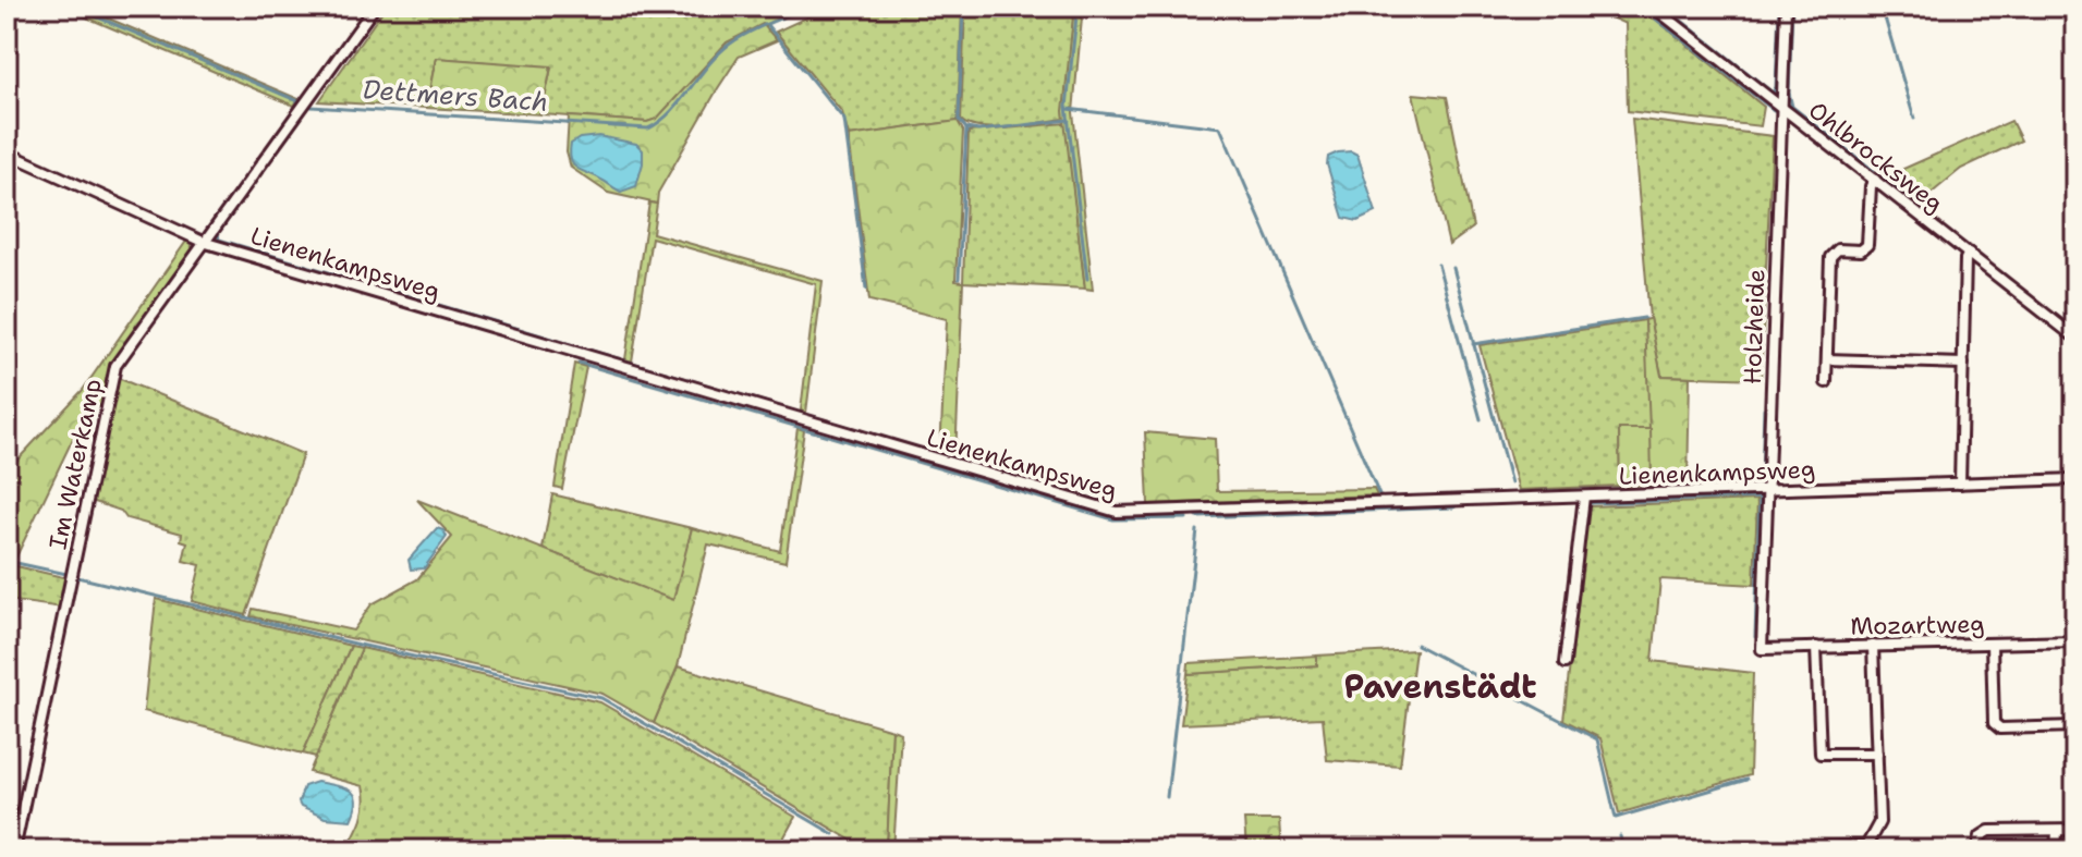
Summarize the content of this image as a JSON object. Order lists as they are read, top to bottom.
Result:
{
  "streets": {
    "street": [
      "Ohlbrocksweg",
      "Lienenkampsweg",
      "Holzheide",
      "Im Waterkamp",
      "Mozartweg"
    ]
  },
  "crossings": [
    ["Ohlbrocksweg", "Holzheide"],
    ["Lienenkampsweg", "Holzheide"],
    ["Lienenkampsweg", "Im Waterkamp"],
    ["Holzheide", "Mozartweg"]
  ],
  "districts": ["Pavenstädt"],
  "water": ["Dettmers Bach"]
}
